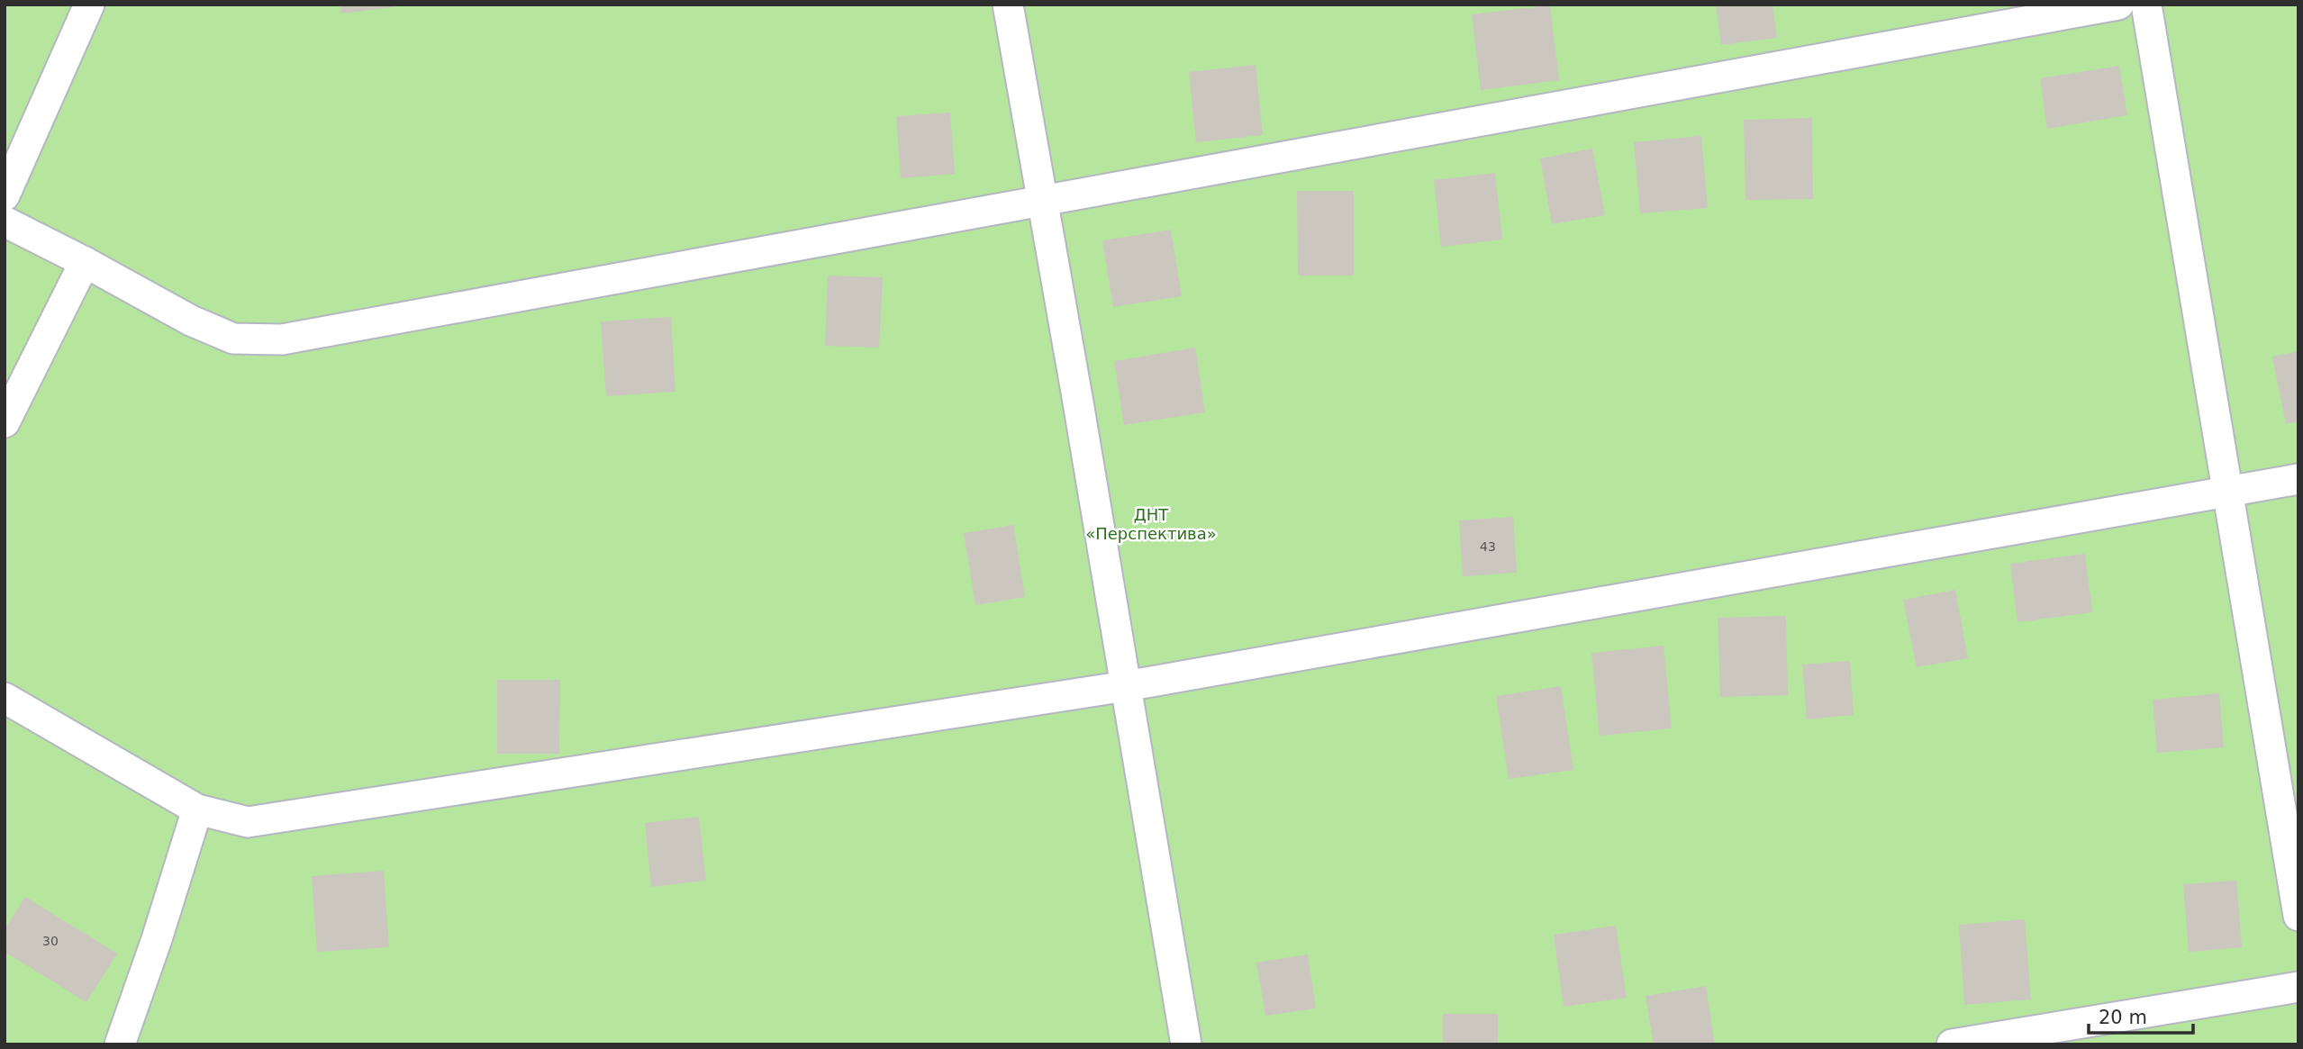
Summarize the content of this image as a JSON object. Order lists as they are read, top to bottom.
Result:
{
  "parks": ["ДНТ «Перспектива»"],
  "house_numbers": ["43", "30"],
  "scale_bar": "20 m"
}
